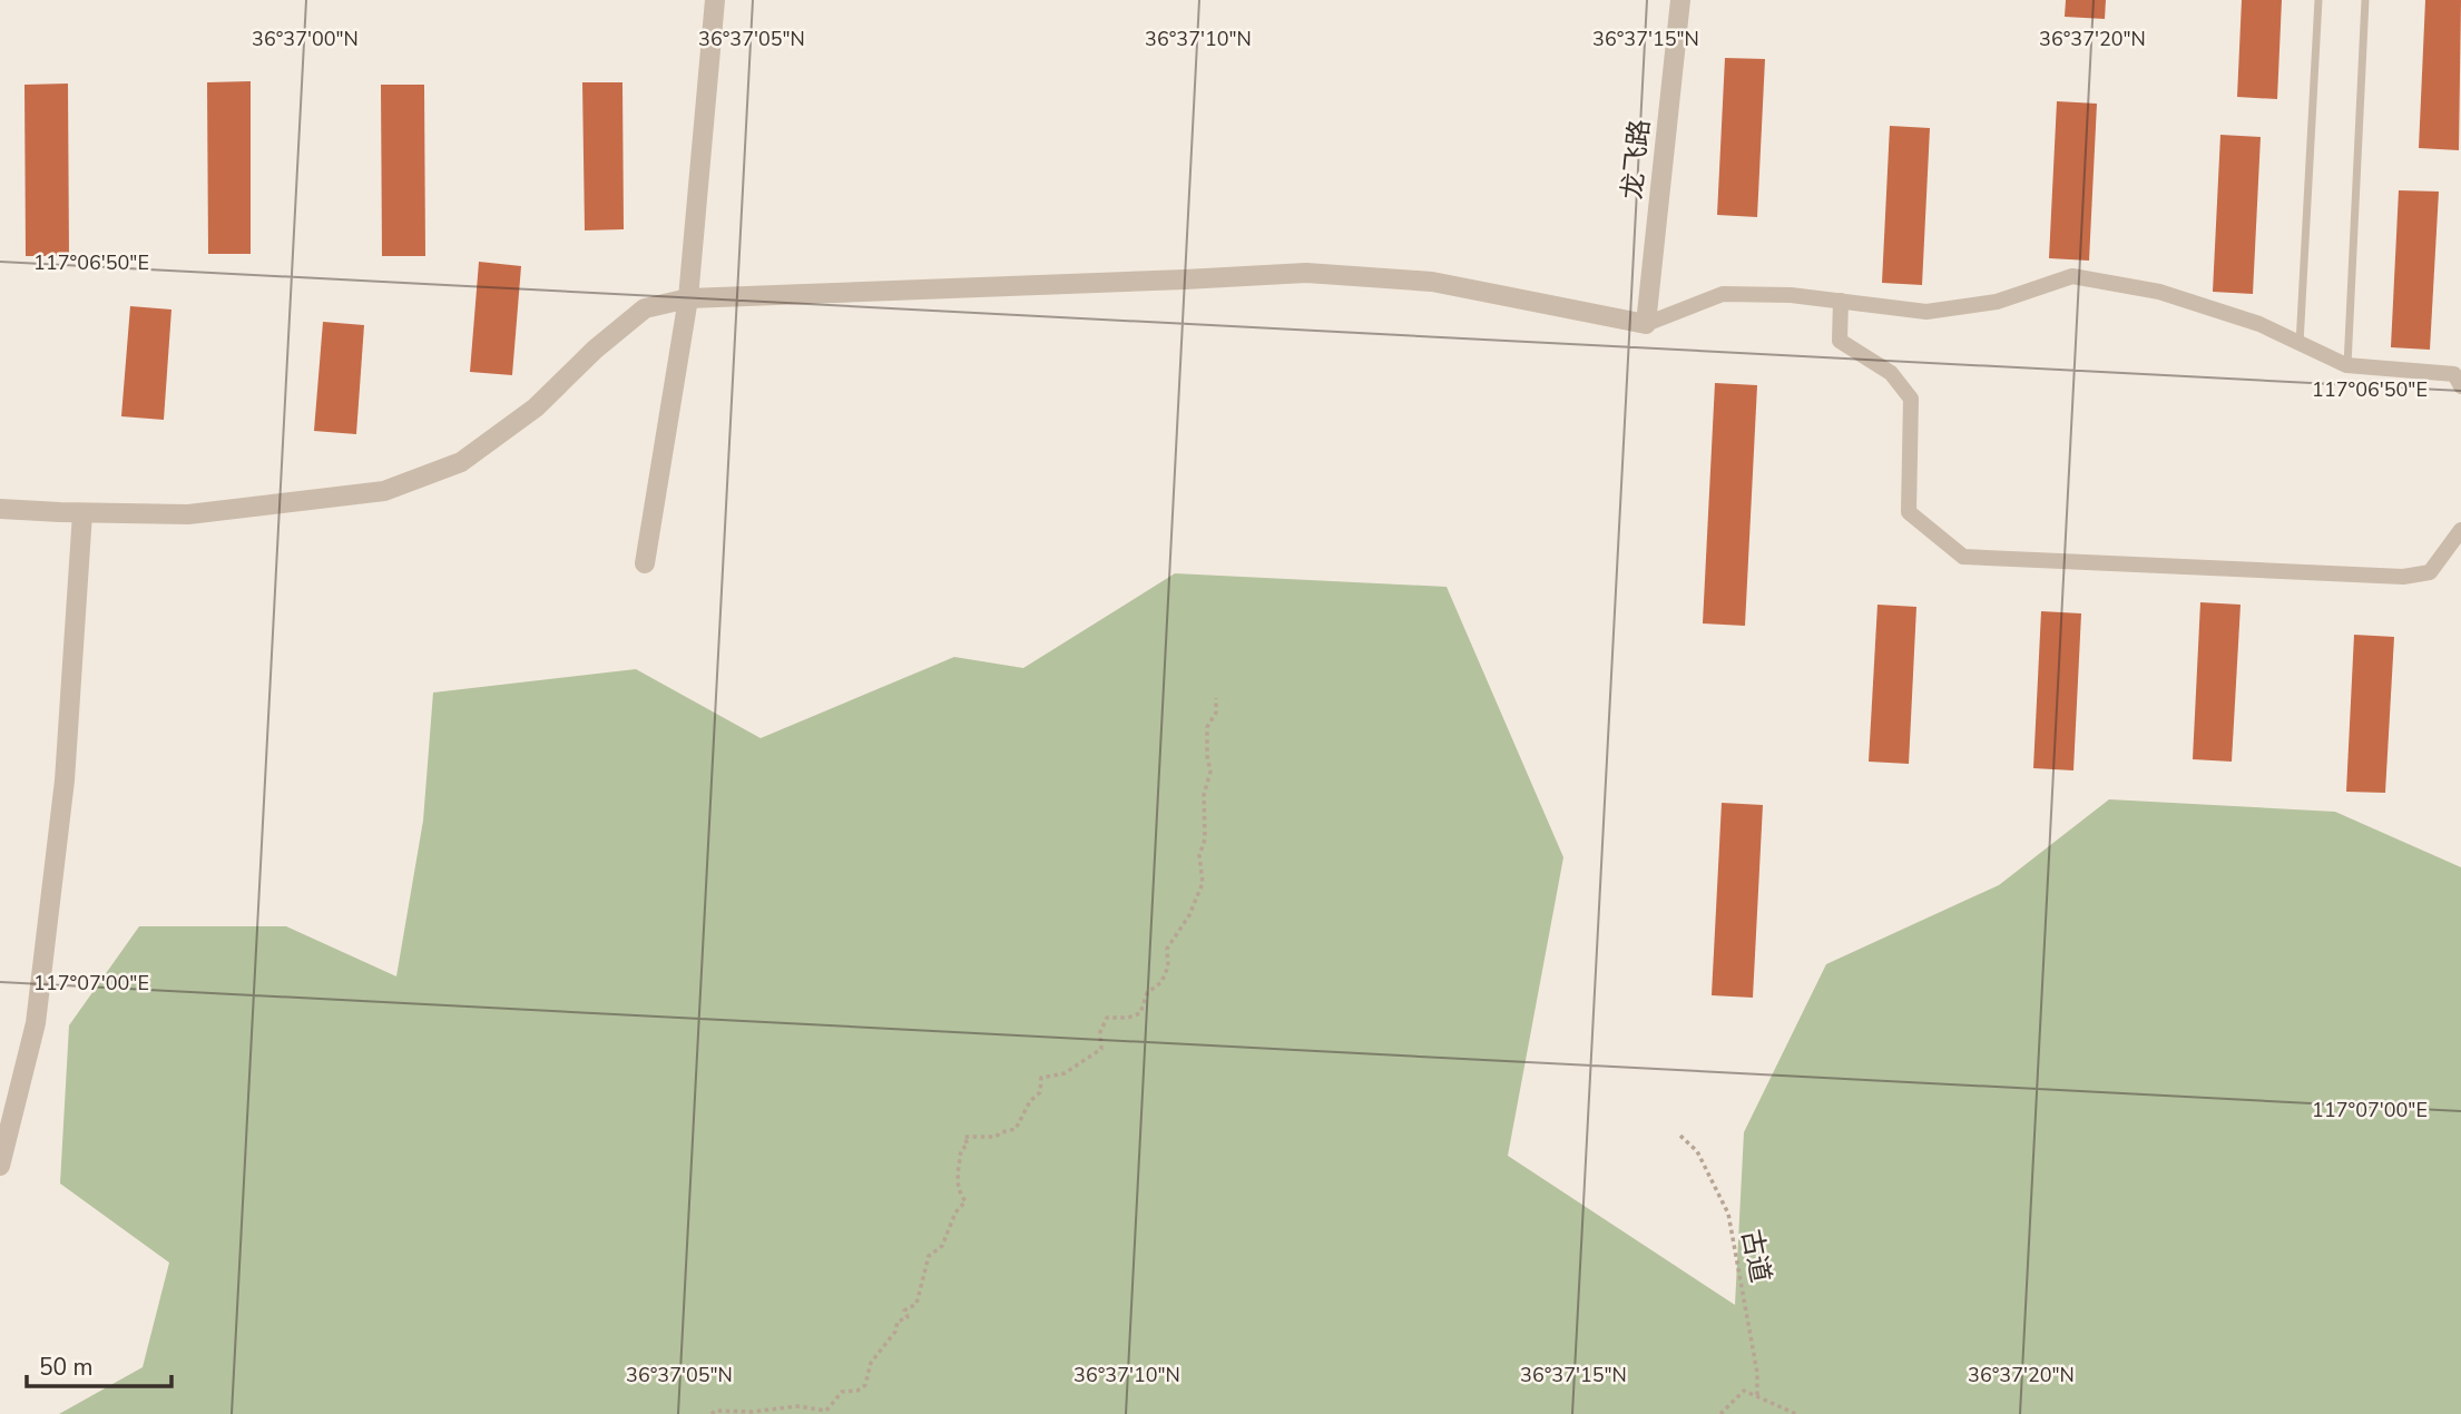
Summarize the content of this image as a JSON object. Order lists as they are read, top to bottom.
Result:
{
  "streets": {
    "street": ["龙飞路"],
    "path": ["古道"]
  },
  "scale_bar": "50 m",
  "coordinates": [
    "36°37'00\"N",
    "36°37'05\"N",
    "36°37'10\"N",
    "36°37'15\"N",
    "36°37'20\"N",
    "117°06'50\"E",
    "117°07'00\"E"
  ]
}
